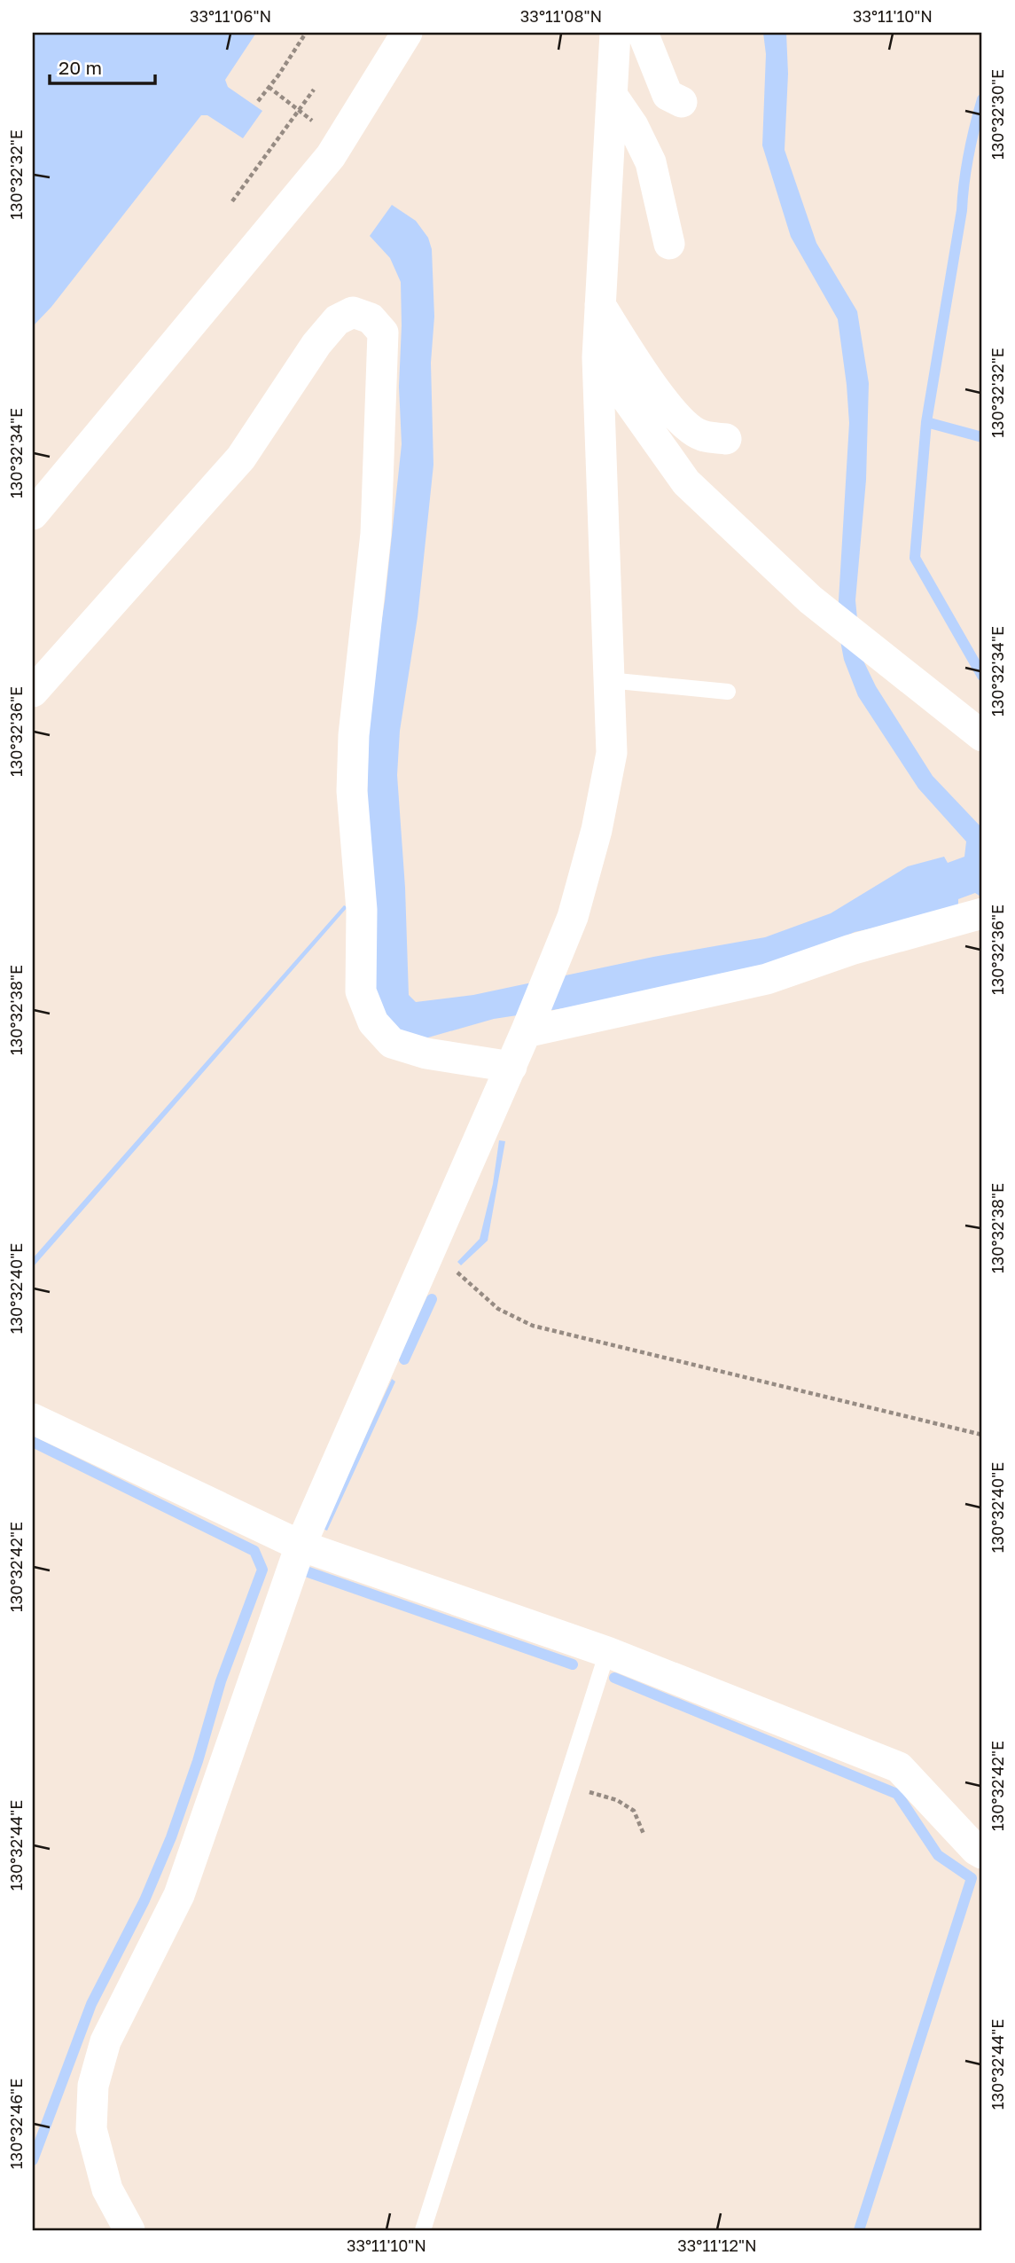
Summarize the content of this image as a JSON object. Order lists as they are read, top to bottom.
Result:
{
  "scale_bar": "20 m",
  "coordinates": [
    "33°11'06\"N",
    "33°11'08\"N",
    "33°11'10\"N",
    "130°32'30\"E",
    "130°32'32\"E",
    "130°32'34\"E",
    "130°32'36\"E",
    "130°32'38\"E",
    "130°32'40\"E",
    "130°32'42\"E",
    "130°32'44\"E",
    "130°32'46\"E",
    "33°11'12\"N"
  ]
}
